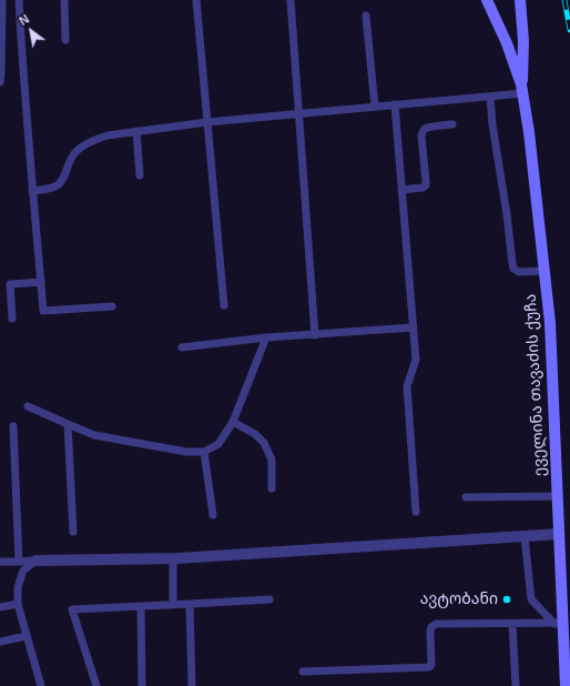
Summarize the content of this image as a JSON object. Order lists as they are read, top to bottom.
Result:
{
  "streets": {
    "main road": ["ეველინა თავაძის ქუჩა"]
  },
  "places": ["ავტობანი"],
  "north": "top left"
}
